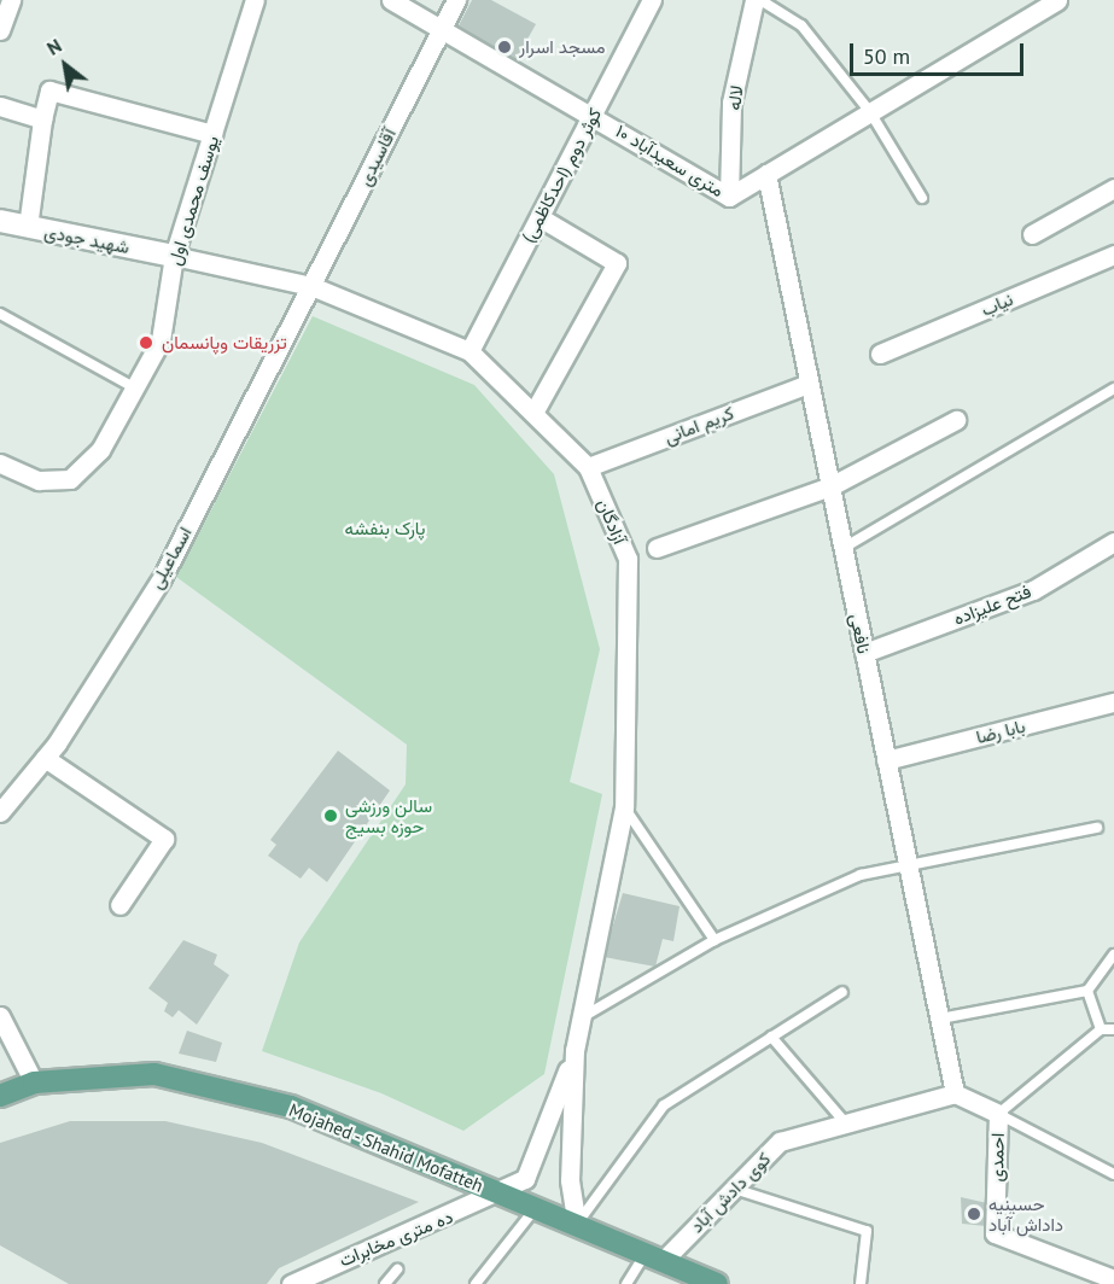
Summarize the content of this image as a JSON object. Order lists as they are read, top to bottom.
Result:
{
  "streets": {
    "main road": ["Mojahed - Shahid Mofatteh"],
    "street": [
      "لاله",
      "آقاسیدی",
      "۱۰ متری سعیدآباد",
      "کوثر دوم (احدکاظمی)",
      "یوسف محمدی اول",
      "شهید جودی",
      "نیاب",
      "کریم امانی",
      "آزادگان",
      "اسماعیلی",
      "فتح علیزاده",
      "نافعی",
      "بابا رضا",
      "احمدی",
      "کوی دادش آباد",
      "ده متری مخابرات"
    ]
  },
  "crossings": [
    ["لاله", "۱۰ متری سعیدآباد"],
    ["آقاسیدی", "۱۰ متری سعیدآباد"],
    ["آقاسیدی", "آزادگان"],
    ["آقاسیدی", "اسماعیلی"],
    ["۱۰ متری سعیدآباد", "کوثر دوم (احدکاظمی)"],
    ["۱۰ متری سعیدآباد", "نافعی"],
    ["کوثر دوم (احدکاظمی)", "آزادگان"],
    ["یوسف محمدی اول", "شهید جودی"],
    ["یوسف محمدی اول", "آزادگان"],
    ["شهید جودی", "آزادگان"],
    ["کریم امانی", "آزادگان"],
    ["کریم امانی", "نافعی"],
    ["آزادگان", "اسماعیلی"],
    ["آزادگان", "ده متری مخابرات"],
    ["فتح علیزاده", "نافعی"],
    ["نافعی", "بابا رضا"],
    ["نافعی", "احمدی"],
    ["Mojahed - Shahid Mofatteh", "کوی دادش آباد"],
    ["Mojahed - Shahid Mofatteh", "ده متری مخابرات"]
  ],
  "parks": ["پارک بنفشه"],
  "places": [
    "مسجد اسرار",
    "تزریقات وپانسمان",
    "سالن ورزشی حوزه بسیج",
    "حسینیه داداش آباد"
  ],
  "scale_bar": "50 m",
  "north": "top left"
}
